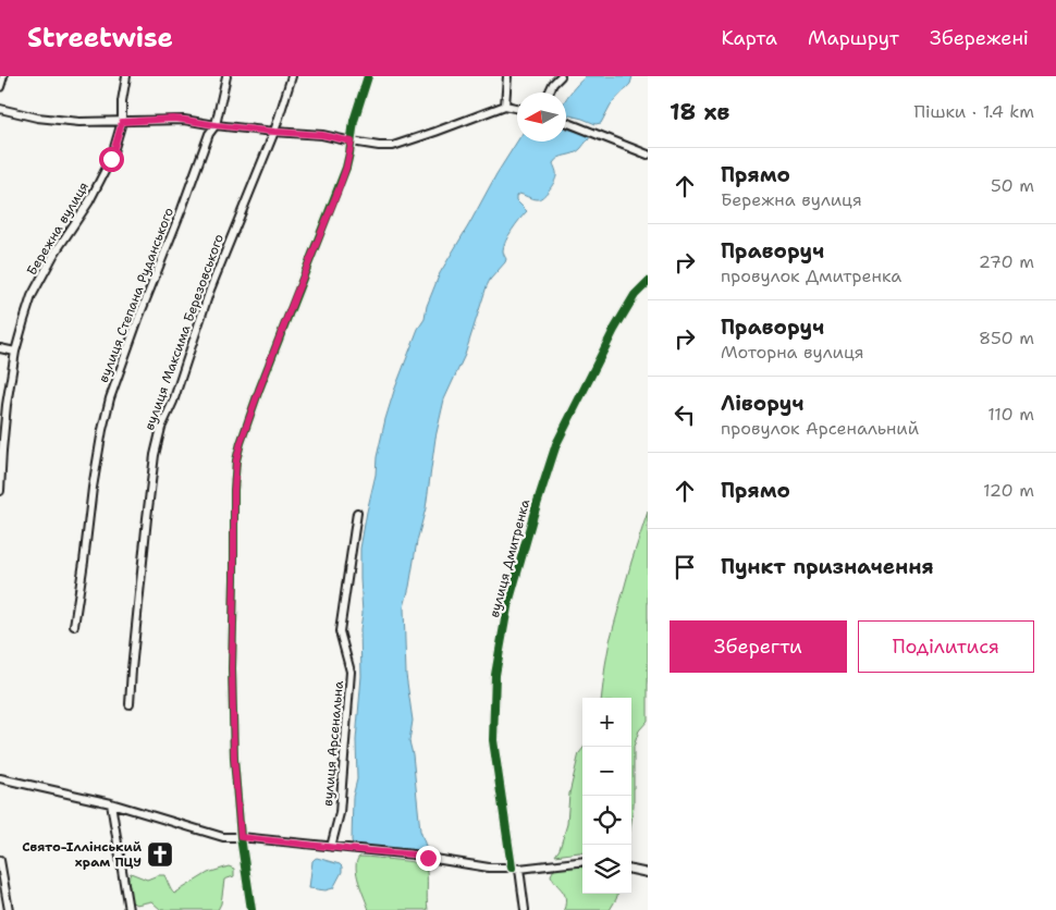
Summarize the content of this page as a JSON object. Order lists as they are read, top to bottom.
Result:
{
  "streets": {
    "street": [
      "Бережна вулиця",
      "вулиця Степана Руданського",
      "вулиця Максима Березовського",
      "вулиця Дмитренка",
      "вулиця Арсенальна"
    ]
  },
  "places": {
    "church": ["Свято-Іллінський храм ПЦУ"]
  },
  "north": "left",
  "page": {
    "header": "Streetwise",
    "nav": ["Карта", "Маршрут", "Збережені"],
    "heading": ["18 хв", "Пішки · 1.4 km"],
    "list": [
      ["Прямо", "Бережна вулиця", "50 m"],
      ["Праворуч", "провулок Дмитренка", "270 m"],
      ["Праворуч", "Моторна вулиця", "850 m"],
      ["Ліворуч", "провулок Арсенальний", "110 m"],
      ["Прямо", "120 m"],
      "Пункт призначення"
    ],
    "buttons": ["Зберегти", "Поділитися"],
    "map_buttons": ["+", "−"]
  }
}
